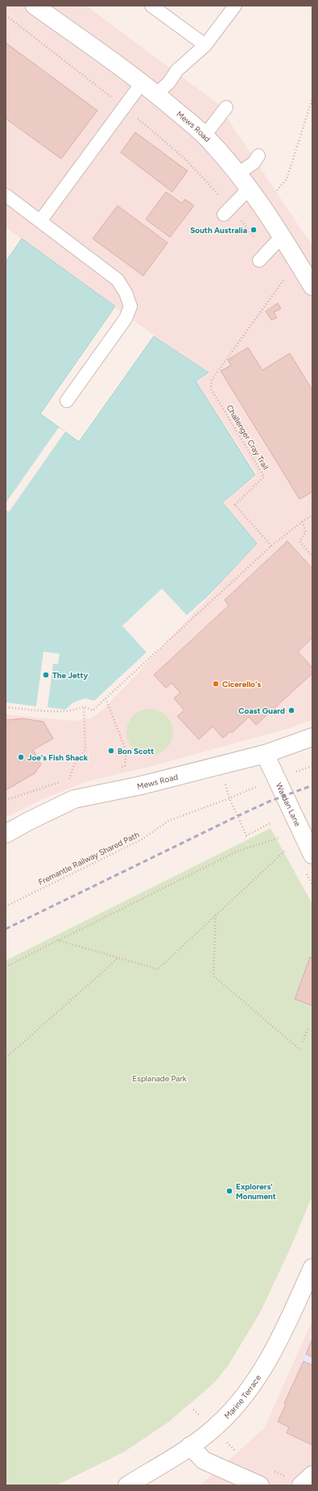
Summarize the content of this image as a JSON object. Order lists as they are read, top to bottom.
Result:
{
  "streets": {
    "street": ["Mews Road", "Wardan Lane", "Marine Terrace"],
    "path": ["Challenger Cray Trail", "Fremantle Railway Shared Path"]
  },
  "crossings": [
    ["Mews Road", "Wardan Lane"]
  ],
  "parks": ["Esplanade Park"],
  "places": [
    "South Australia",
    "The Jetty",
    "Cicerello's",
    "Coast Guard",
    "Bon Scott",
    "Joe's Fish Shack",
    "Explorers' Monument"
  ]
}
